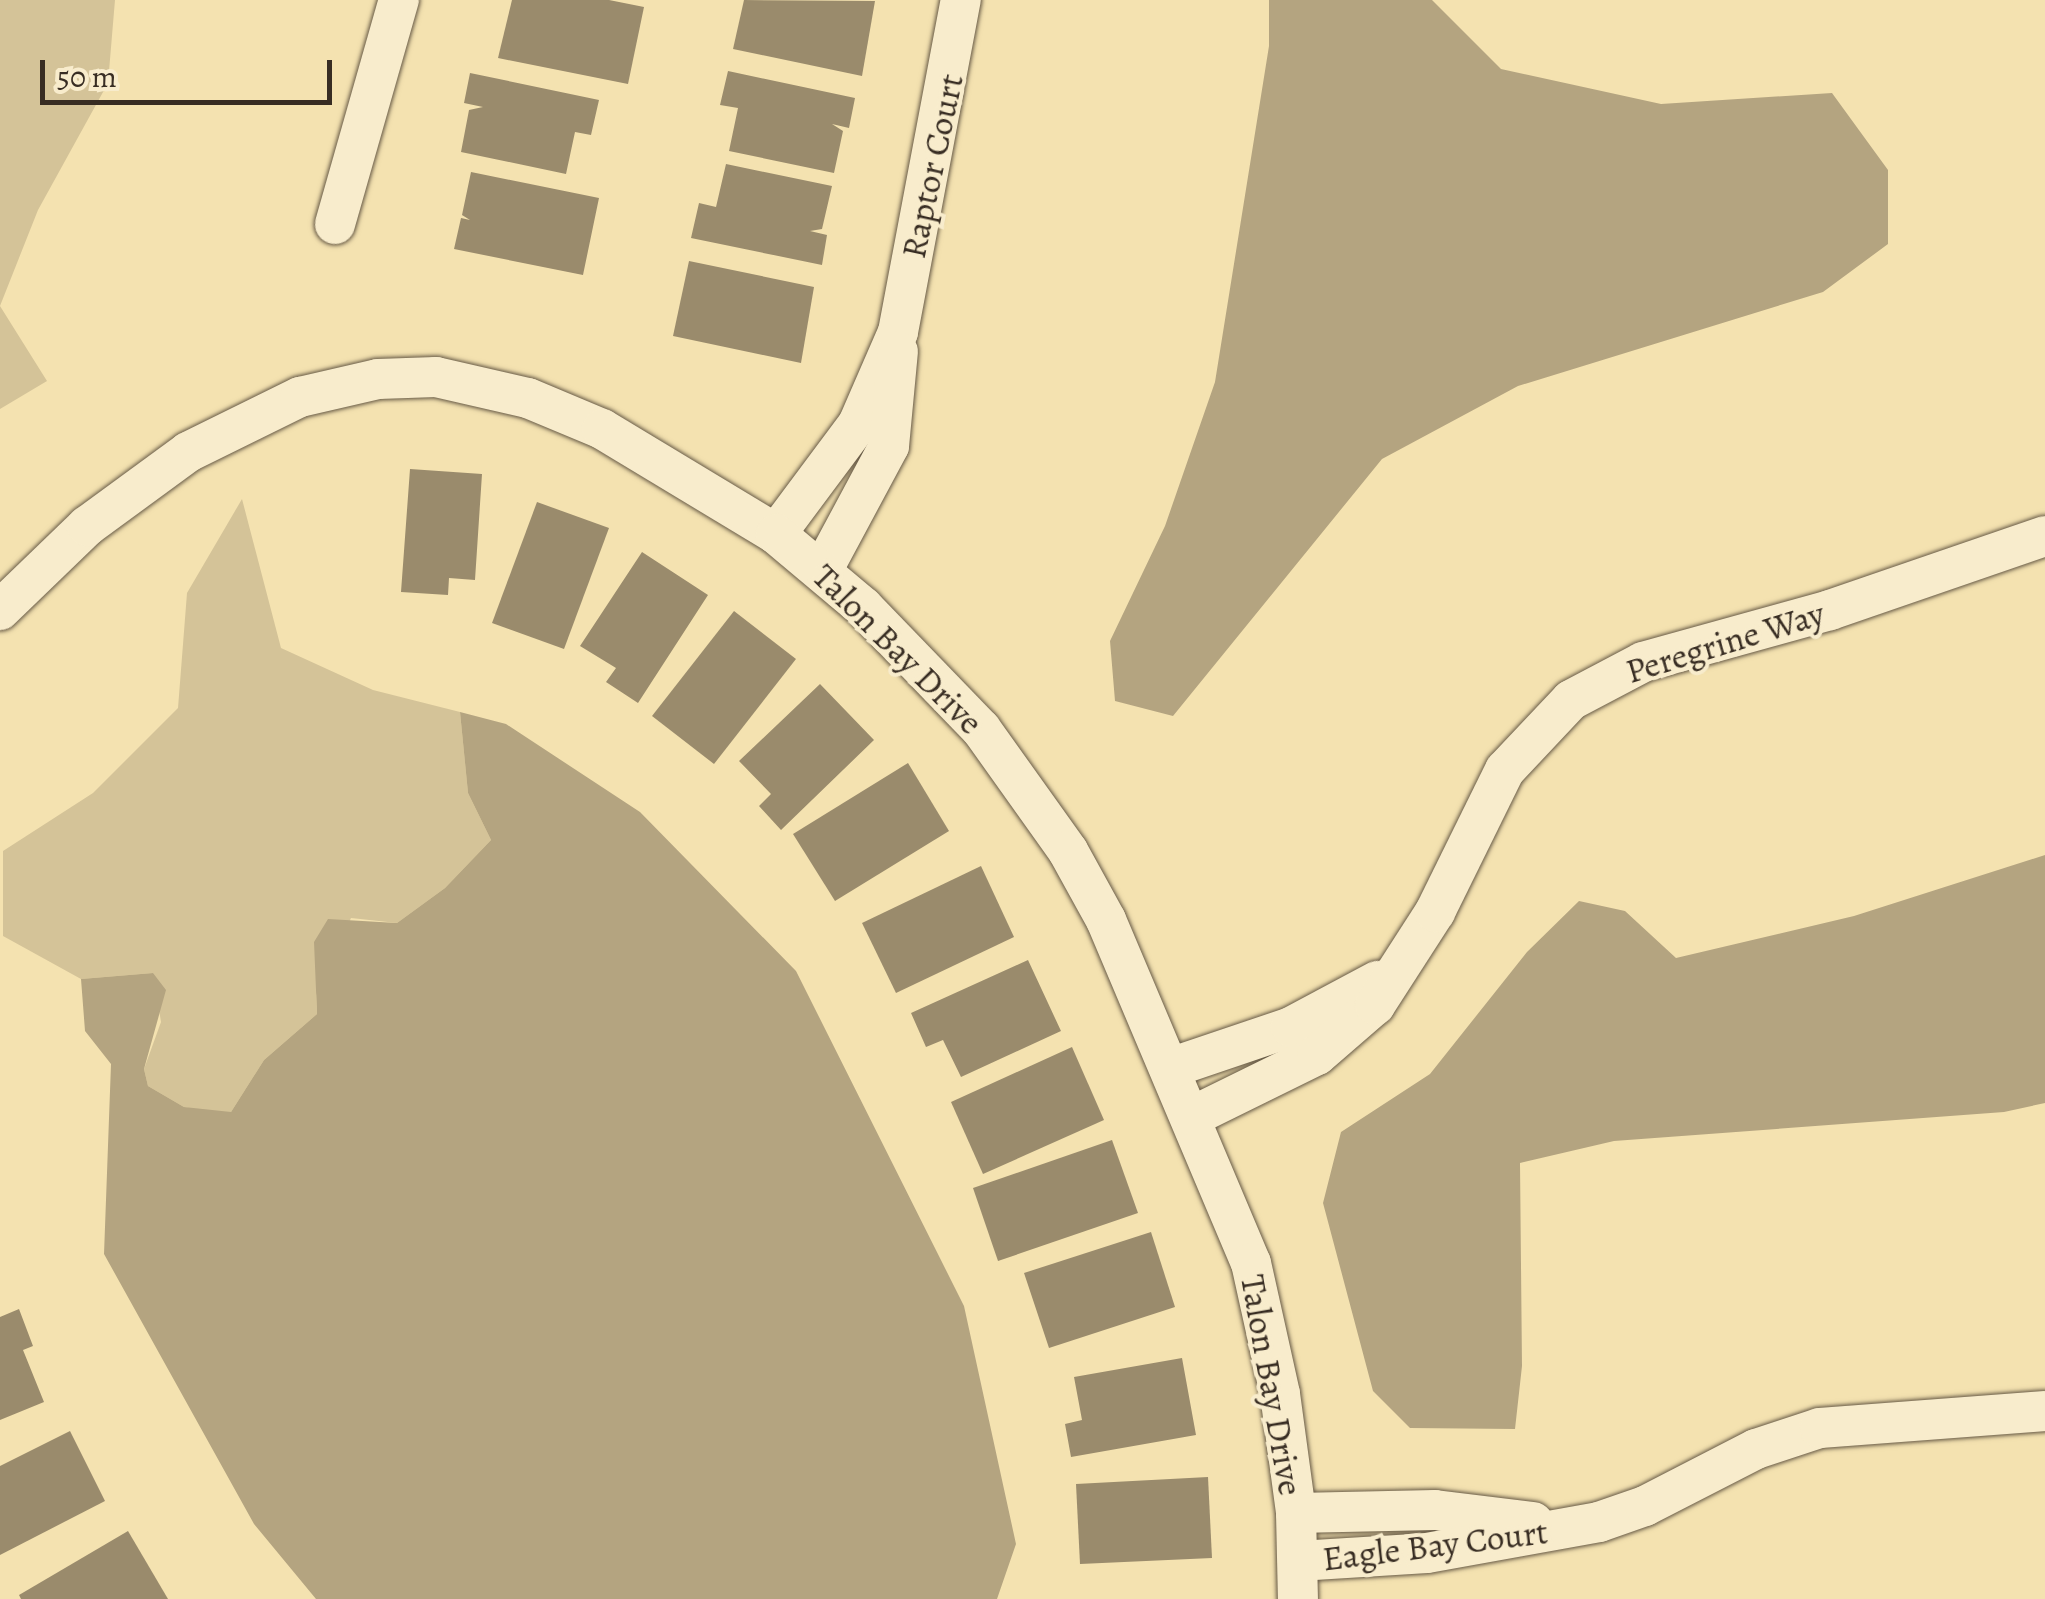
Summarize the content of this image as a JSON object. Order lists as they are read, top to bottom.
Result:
{
  "streets": {
    "street": [
      "Raptor Court",
      "Peregrine Way",
      "Talon Bay Drive",
      "Eagle Bay Court"
    ]
  },
  "crossings": [
    ["Raptor Court", "Talon Bay Drive"],
    ["Peregrine Way", "Talon Bay Drive"],
    ["Talon Bay Drive", "Eagle Bay Court"]
  ],
  "scale_bar": "50 m"
}
